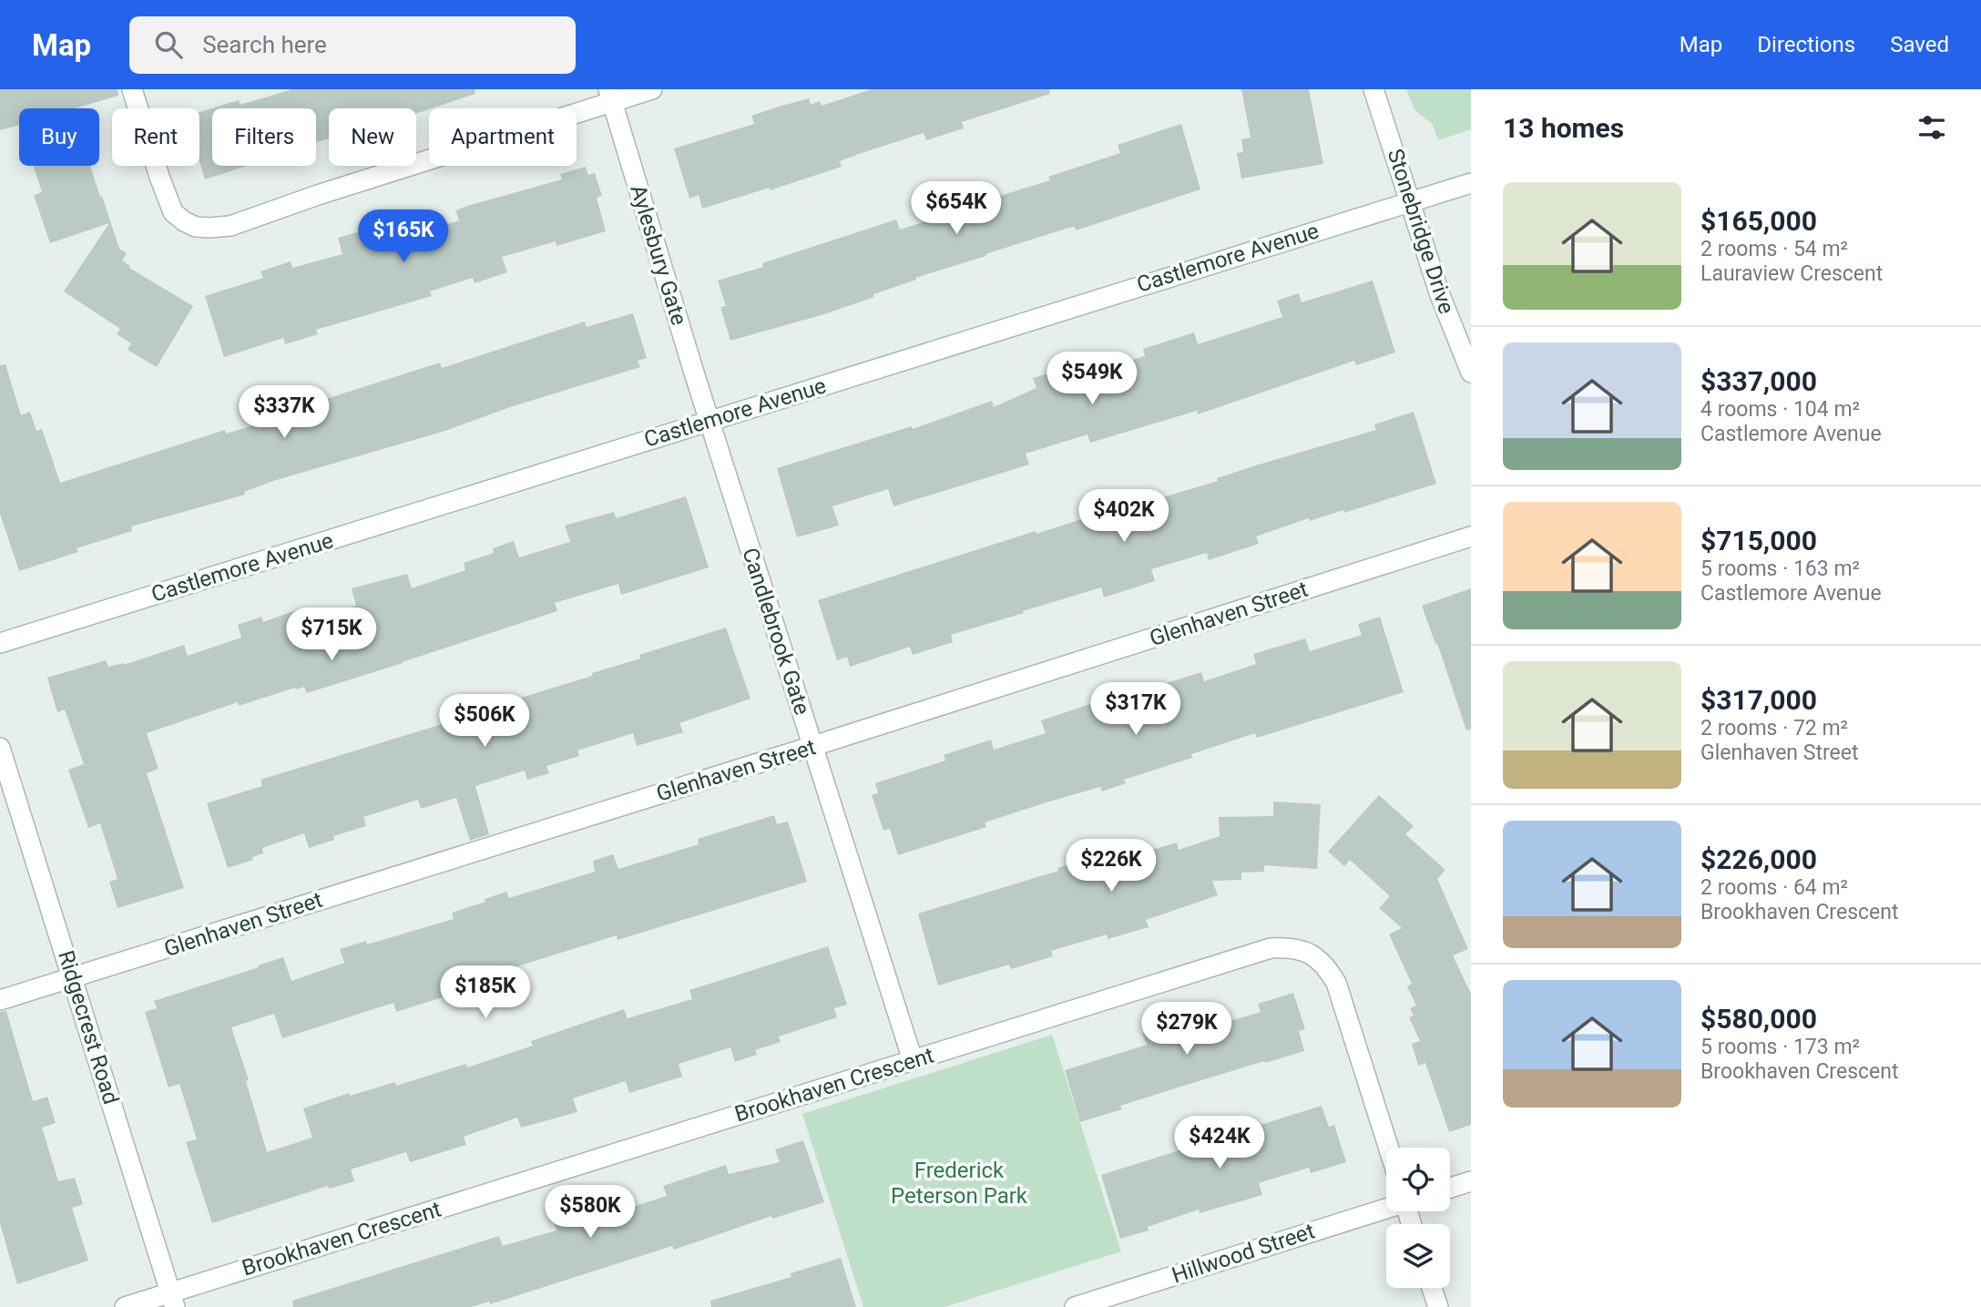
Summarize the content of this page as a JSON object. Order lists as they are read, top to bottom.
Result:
{
  "streets": {
    "street": [
      "Stonebridge Drive",
      "Aylesbury Gate",
      "Castlemore Avenue",
      "Glenhaven Street",
      "Candlebrook Gate",
      "Ridgecrest Road",
      "Brookhaven Crescent",
      "Hillwood Street"
    ]
  },
  "crossings": [
    ["Stonebridge Drive", "Castlemore Avenue"],
    ["Aylesbury Gate", "Castlemore Avenue"],
    ["Aylesbury Gate", "Candlebrook Gate"],
    ["Castlemore Avenue", "Candlebrook Gate"],
    ["Glenhaven Street", "Candlebrook Gate"],
    ["Glenhaven Street", "Ridgecrest Road"],
    ["Candlebrook Gate", "Brookhaven Crescent"],
    ["Ridgecrest Road", "Brookhaven Crescent"]
  ],
  "parks": ["Frederick Peterson Park"],
  "page": {
    "header": "Map",
    "search": "Search here",
    "nav": ["Map", "Directions", "Saved"],
    "heading": "13 homes",
    "chip": [
      "Buy",
      "Rent",
      "Filters",
      "New",
      "Apartment"
    ],
    "list": [
      {
        "name": "$165,000",
        "note": "2 rooms · 54 m² · Lauraview Crescent"
      },
      {
        "name": "$337,000",
        "note": "4 rooms · 104 m² · Castlemore Avenue"
      },
      {
        "name": "$715,000",
        "note": "5 rooms · 163 m² · Castlemore Avenue"
      },
      {
        "name": "$317,000",
        "note": "2 rooms · 72 m² · Glenhaven Street"
      },
      {
        "name": "$226,000",
        "note": "2 rooms · 64 m² · Brookhaven Crescent"
      },
      {
        "name": "$580,000",
        "note": "5 rooms · 173 m² · Brookhaven Crescent"
      }
    ],
    "price": [
      "$654K",
      "$165K",
      "$549K",
      "$337K",
      "$402K",
      "$715K",
      "$317K",
      "$506K",
      "$226K",
      "$185K",
      "$279K",
      "$424K",
      "$580K"
    ]
  }
}
